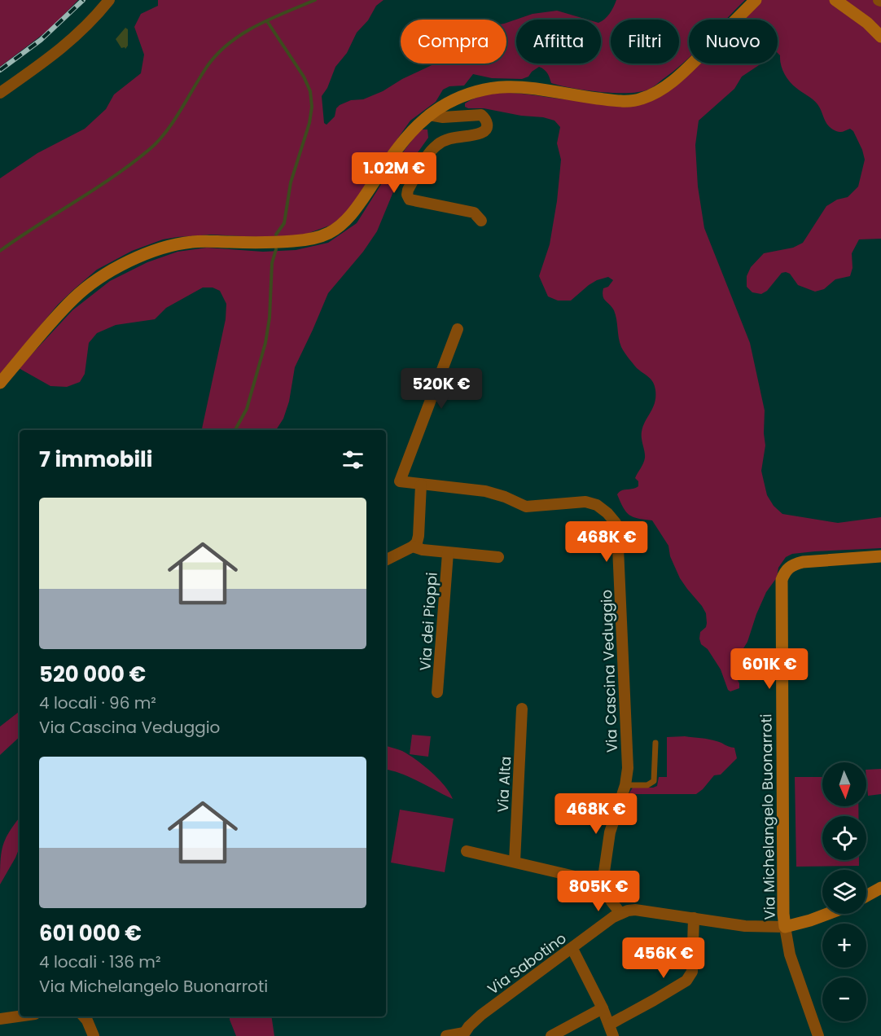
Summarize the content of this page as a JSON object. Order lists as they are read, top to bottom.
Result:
{
  "streets": {
    "main road": ["Via Michelangelo Buonarroti"],
    "street": [
      "Via dei Pioppi",
      "Via Cascina Veduggio",
      "Via Alta",
      "Via Sabotino"
    ]
  },
  "north": "bottom",
  "page": {
    "chip": [
      "Compra",
      "Affitta",
      "Filtri",
      "Nuovo"
    ],
    "price": [
      "1.02M €",
      "520K €",
      "468K €",
      "601K €",
      "468K €",
      "805K €",
      "456K €"
    ],
    "heading": "7 immobili",
    "list": [
      {
        "name": "520 000 €",
        "note": "4 locali · 96 m² · Via Cascina Veduggio"
      },
      {
        "name": "601 000 €",
        "note": "4 locali · 136 m² · Via Michelangelo Buonarroti"
      }
    ],
    "map_buttons": ["+", "−"]
  }
}
